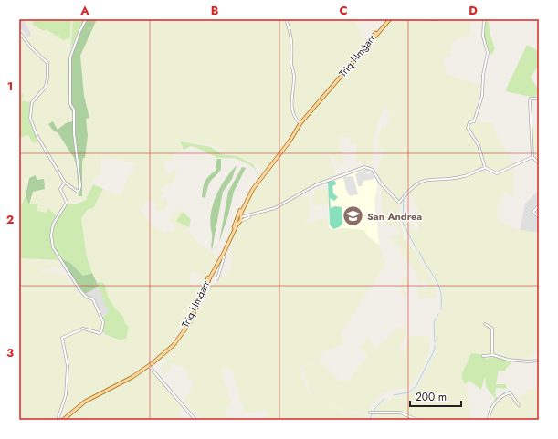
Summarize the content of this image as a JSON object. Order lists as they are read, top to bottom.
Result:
{
  "streets": {
    "main road": ["Triq l-Imġarr"]
  },
  "places": {
    "school or university": ["San Andrea"]
  },
  "scale_bar": "200 m",
  "grid": {
    "columns": [
      "A",
      "B",
      "C",
      "D"
    ],
    "rows": ["1", "2", "3"]
  }
}
